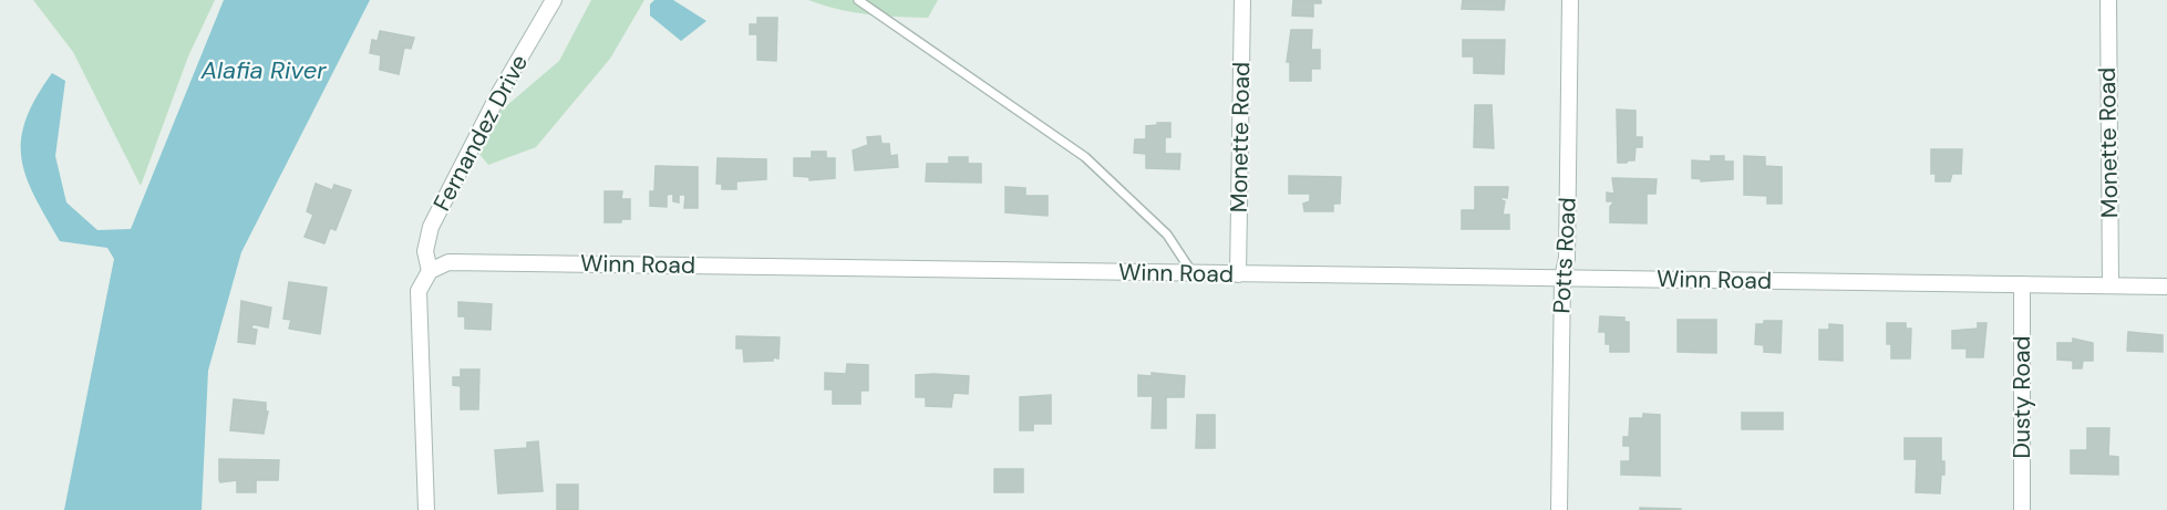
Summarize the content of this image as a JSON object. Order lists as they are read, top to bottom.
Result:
{
  "streets": {
    "street": [
      "Fernandez Drive",
      "Monette Road",
      "Potts Road",
      "Winn Road",
      "Dusty Road"
    ]
  },
  "crossings": [
    ["Fernandez Drive", "Winn Road"],
    ["Monette Road", "Winn Road"],
    ["Potts Road", "Winn Road"],
    ["Winn Road", "Dusty Road"]
  ],
  "water": ["Alafia River"]
}
